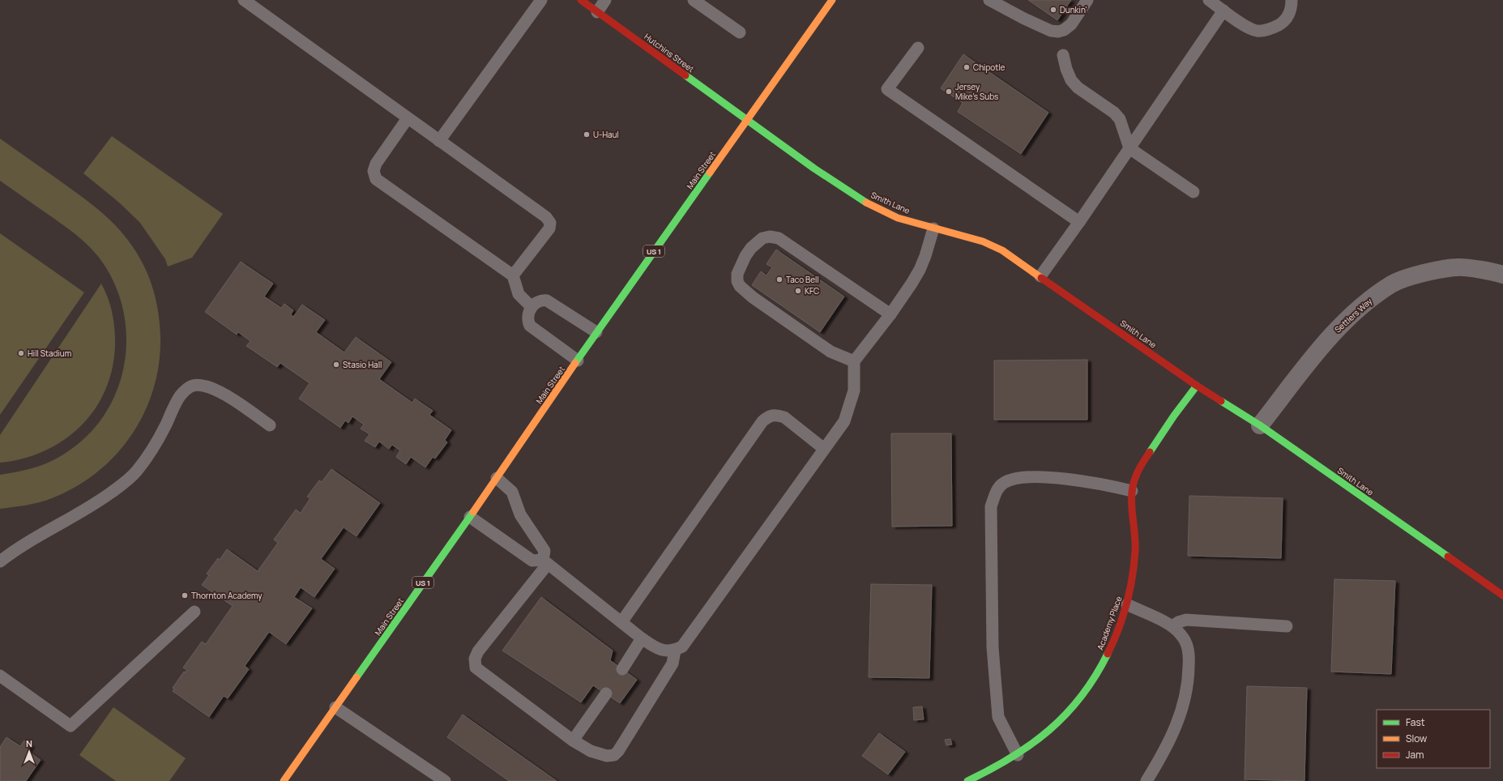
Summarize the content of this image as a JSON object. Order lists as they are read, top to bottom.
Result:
{
  "streets": {
    "street": [
      "Hutchins Street",
      "Main Street",
      "Smith Lane",
      "US 1",
      "Settlers Way",
      "Academy Place"
    ]
  },
  "crossings": [
    ["Hutchins Street", "Main Street"],
    ["Hutchins Street", "Smith Lane"],
    ["Main Street", "Smith Lane"],
    ["Smith Lane", "Settlers Way"],
    ["Smith Lane", "Academy Place"]
  ],
  "places": [
    "Dunkin'",
    "Chipotle",
    "Jersey Mike's Subs",
    "U-Haul",
    "Taco Bell",
    "KFC",
    "Hill Stadium",
    "Stasio Hall",
    "Thornton Academy"
  ],
  "legend": ["Fast", "Slow", "Jam"],
  "north": "top"
}
